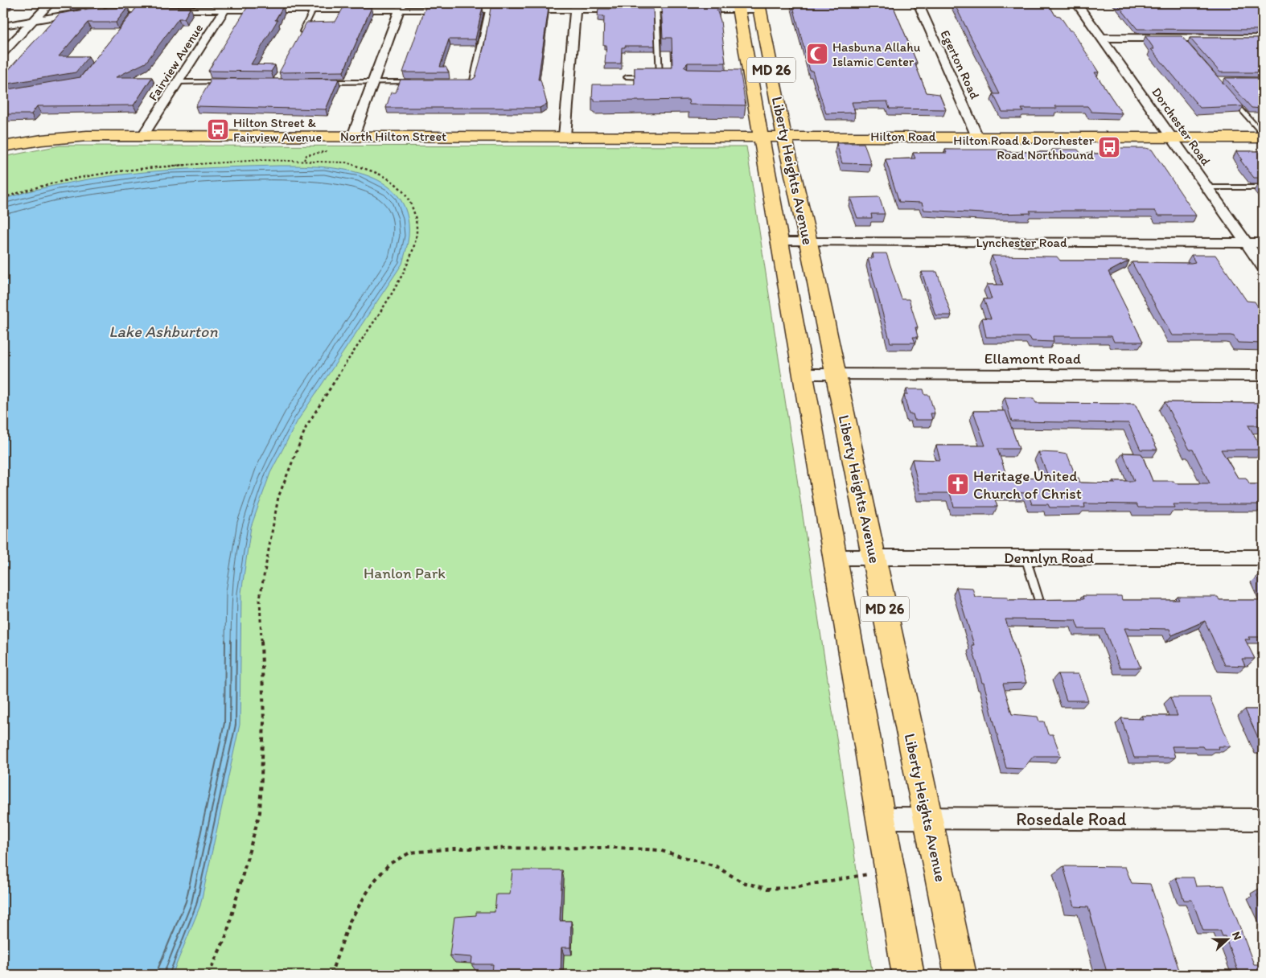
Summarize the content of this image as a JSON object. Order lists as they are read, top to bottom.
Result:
{
  "streets": {
    "main road": [
      "MD 26",
      "North Hilton Street",
      "Hilton Road",
      "Liberty Heights Avenue"
    ],
    "street": [
      "Fairview Avenue",
      "Egerton Road",
      "Dorchester Road",
      "Lynchester Road",
      "Ellamont Road",
      "Dennlyn Road",
      "Rosedale Road"
    ]
  },
  "crossings": [
    ["Fairview Avenue", "North Hilton Street"],
    ["Egerton Road", "Hilton Road"],
    ["Dorchester Road", "Hilton Road"],
    ["Dorchester Road", "Lynchester Road"],
    ["North Hilton Street", "Hilton Road"],
    ["North Hilton Street", "Liberty Heights Avenue"],
    ["Hilton Road", "Liberty Heights Avenue"],
    ["Liberty Heights Avenue", "Lynchester Road"],
    ["Liberty Heights Avenue", "Ellamont Road"],
    ["Liberty Heights Avenue", "Dennlyn Road"],
    ["Liberty Heights Avenue", "Rosedale Road"]
  ],
  "water": ["Lake Ashburton"],
  "parks": ["Hanlon Park"],
  "places": {
    "mosque": ["Hasbuna Allahu Islamic Center"],
    "bus stop": ["Hilton Street & Fairview Avenue", "Hilton Road & Dorchester Road Northbound"],
    "church": ["Heritage United Church of Christ"]
  },
  "north": "right"
}
